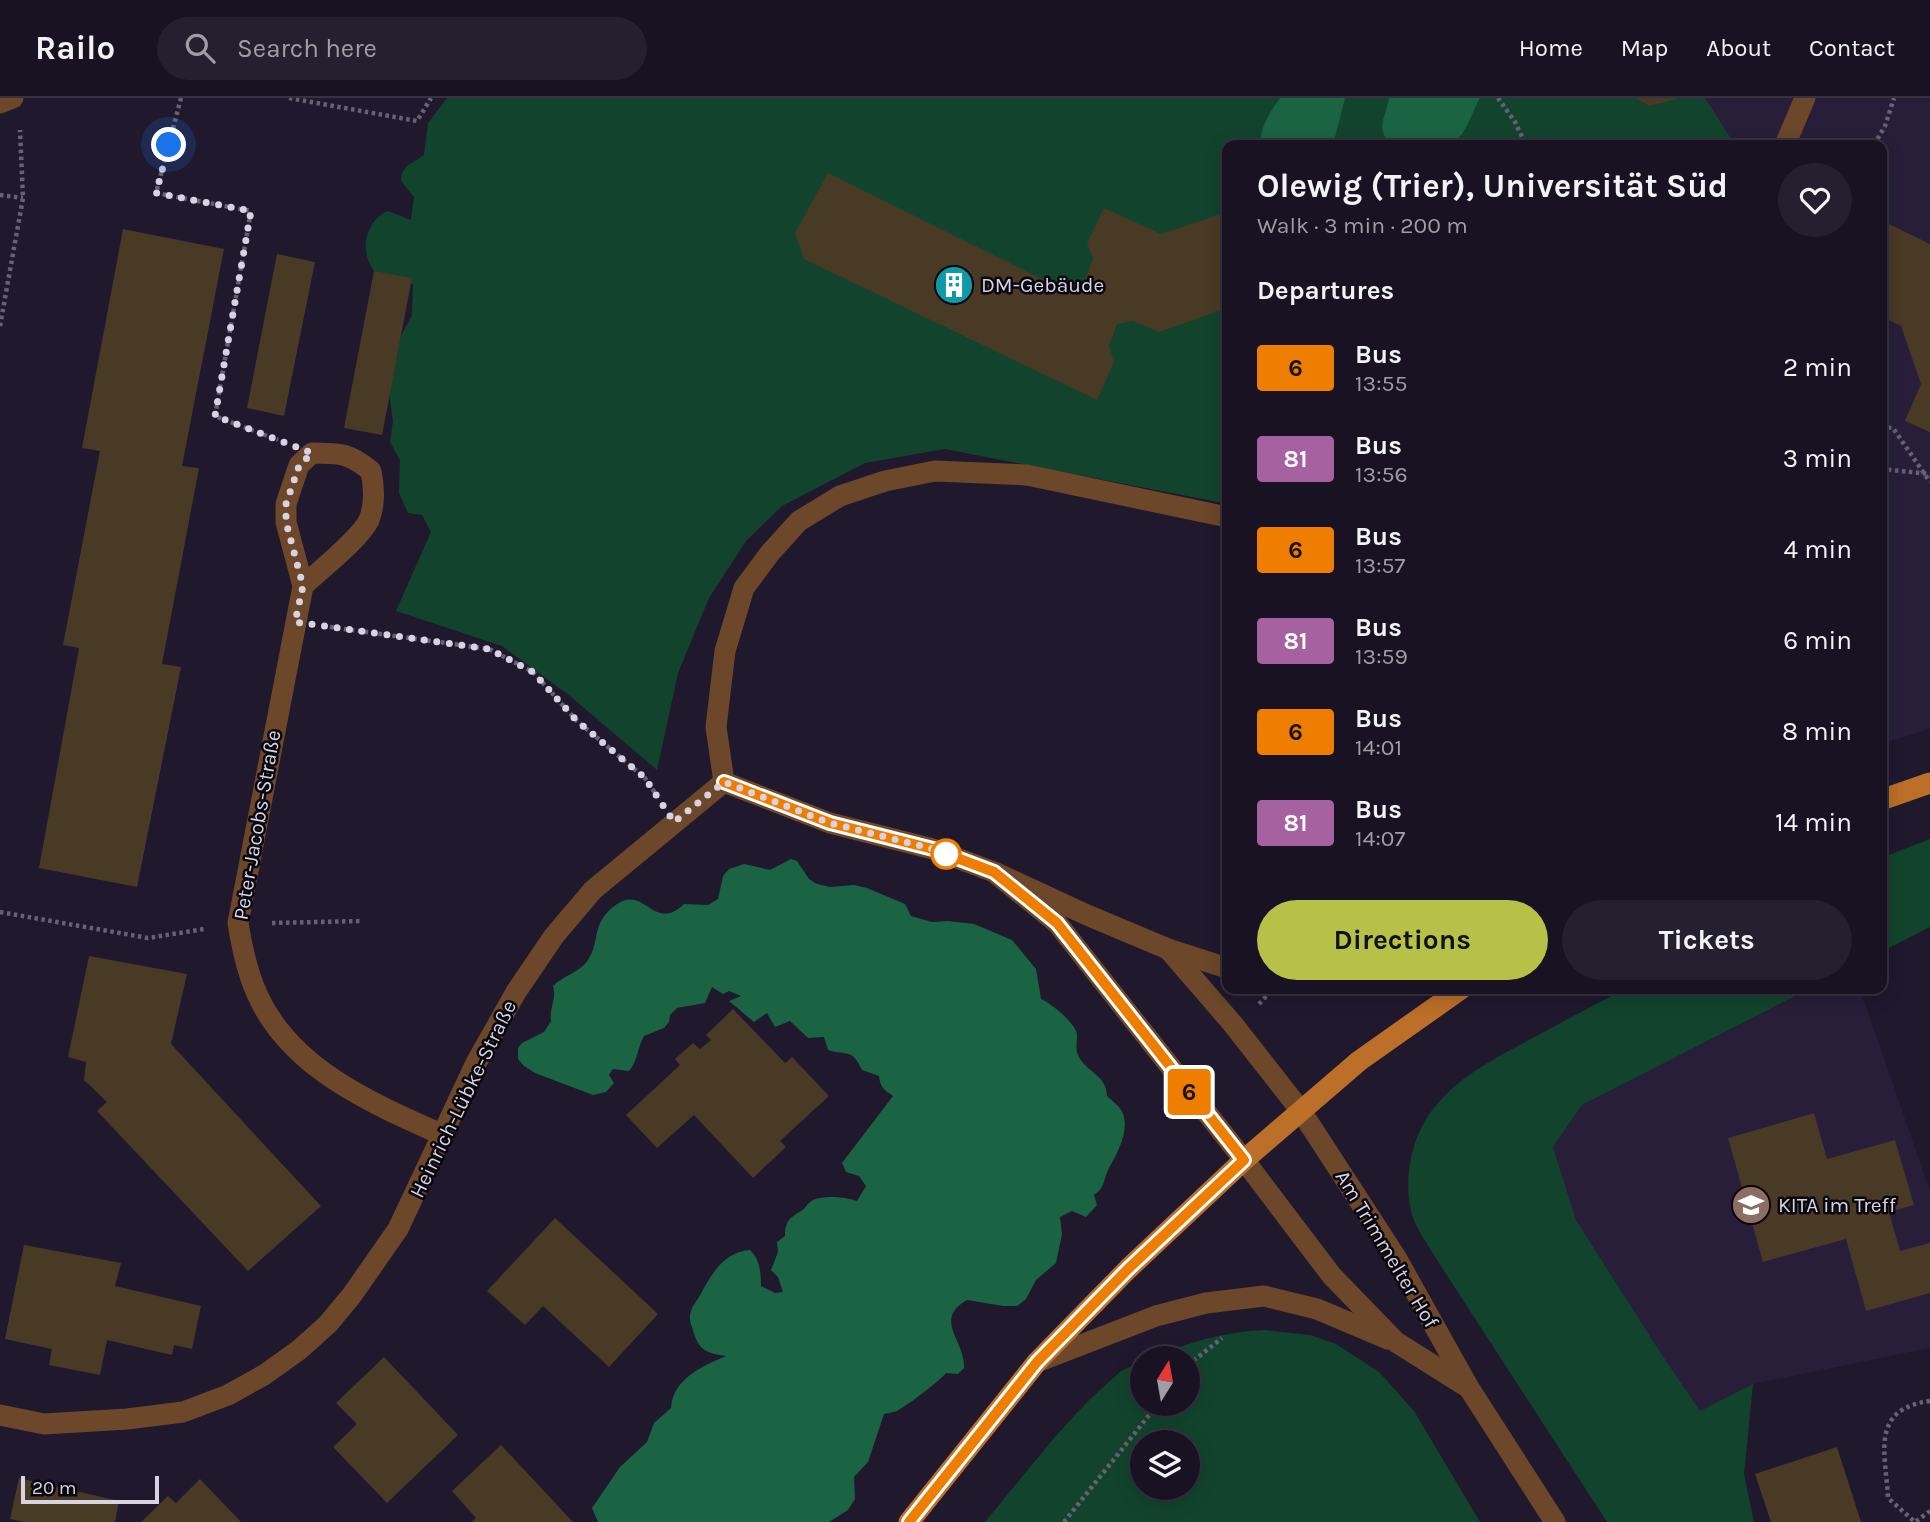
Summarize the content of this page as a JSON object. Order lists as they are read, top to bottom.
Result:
{
  "streets": {
    "street": ["Peter-Jacobs-Straße", "Heinrich-Lübke-Straße", "Am Trimmelter Hof"]
  },
  "crossings": [
    ["Peter-Jacobs-Straße", "Heinrich-Lübke-Straße"]
  ],
  "places": {
    "building": ["DM-Gebäude"],
    "school or university": ["KITA im Treff"]
  },
  "lines": ["bus line 6"],
  "scale_bar": "20 m",
  "north": "top",
  "page": {
    "header": "Railo",
    "search": "Search here",
    "nav": [
      "Home",
      "Map",
      "About",
      "Contact"
    ],
    "on_map": "6",
    "heading": [
      ["Olewig (Trier), Universität Süd", "Walk · 3 min · 200 m"],
      "Departures"
    ],
    "list": [
      {
        "mark": "6",
        "name": "Bus",
        "note": "13:55",
        "value": "2 min"
      },
      {
        "mark": "81",
        "name": "Bus",
        "note": "13:56",
        "value": "3 min"
      },
      {
        "mark": "6",
        "name": "Bus",
        "note": "13:57",
        "value": "4 min"
      },
      {
        "mark": "81",
        "name": "Bus",
        "note": "13:59",
        "value": "6 min"
      },
      {
        "mark": "6",
        "name": "Bus",
        "note": "14:01",
        "value": "8 min"
      },
      {
        "mark": "81",
        "name": "Bus",
        "note": "14:07",
        "value": "14 min"
      }
    ],
    "buttons": ["Directions", "Tickets"],
    "scale": "20 m"
  }
}
